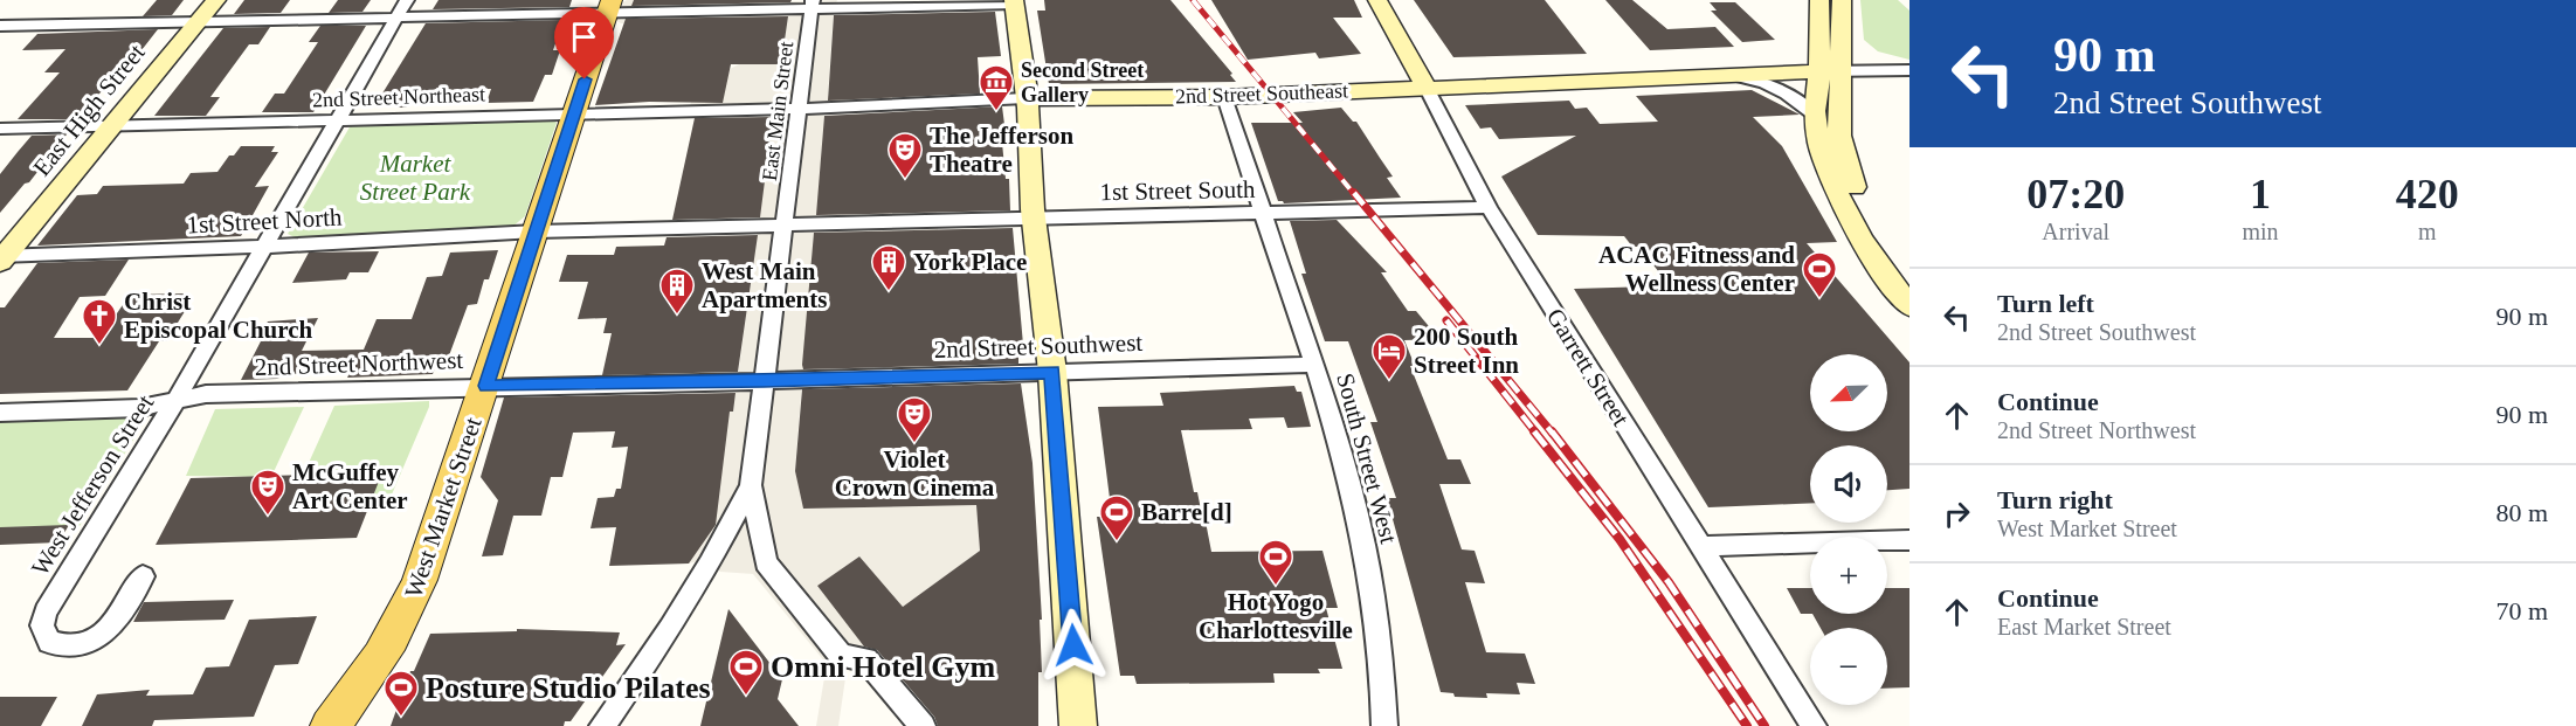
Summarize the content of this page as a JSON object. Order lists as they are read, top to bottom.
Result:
{
  "streets": {
    "main road": ["West Market Street"],
    "street": [
      "2nd Street Southeast",
      "2nd Street Northeast",
      "East High Street",
      "East Main Street",
      "1st Street South",
      "1st Street North",
      "2nd Street Southwest",
      "2nd Street Northwest",
      "Garrett Street",
      "South Street West",
      "West Jefferson Street"
    ]
  },
  "crossings": [
    ["2nd Street Southeast", "2nd Street Northeast"],
    ["2nd Street Southeast", "East Main Street"],
    ["2nd Street Southeast", "Garrett Street"],
    ["2nd Street Southeast", "South Street West"],
    ["2nd Street Northeast", "East High Street"],
    ["2nd Street Northeast", "East Main Street"],
    ["2nd Street Northeast", "West Jefferson Street"],
    ["2nd Street Northeast", "West Market Street"],
    ["East High Street", "1st Street North"],
    ["East Main Street", "1st Street South"],
    ["East Main Street", "1st Street North"],
    ["East Main Street", "2nd Street Southwest"],
    ["East Main Street", "2nd Street Northwest"],
    ["1st Street South", "1st Street North"],
    ["1st Street South", "Garrett Street"],
    ["1st Street South", "South Street West"],
    ["1st Street North", "West Jefferson Street"],
    ["1st Street North", "West Market Street"],
    ["2nd Street Southwest", "2nd Street Northwest"],
    ["2nd Street Southwest", "South Street West"],
    ["2nd Street Northwest", "West Jefferson Street"],
    ["2nd Street Northwest", "West Market Street"]
  ],
  "parks": ["Market Street Park"],
  "places": {
    "museum": ["Second Street Gallery"],
    "theatre": ["The Jefferson Theatre", "Violet Crown Cinema", "McGuffey Art Center"],
    "building": ["York Place", "West Main Apartments"],
    "sports": [
      "ACAC Fitness and Wellness Center",
      "Barre[d]",
      "Hot Yogo Charlottesville",
      "Omni Hotel Gym",
      "Posture Studio Pilates"
    ],
    "church": ["Christ Episcopal Church"],
    "hotel": ["200 South Street Inn"]
  },
  "north": "bottom left",
  "page": {
    "turn": ["90 m", "2nd Street Southwest"],
    "eta": [
      "07:20",
      "Arrival",
      "1",
      "min",
      "420",
      "m"
    ],
    "list": [
      {
        "name": "Turn left",
        "note": "2nd Street Southwest",
        "value": "90 m"
      },
      {
        "name": "Continue",
        "note": "2nd Street Northwest",
        "value": "90 m"
      },
      {
        "name": "Turn right",
        "note": "West Market Street",
        "value": "80 m"
      },
      {
        "name": "Continue",
        "note": "East Market Street",
        "value": "70 m"
      }
    ],
    "map_buttons": ["+", "−"]
  }
}
